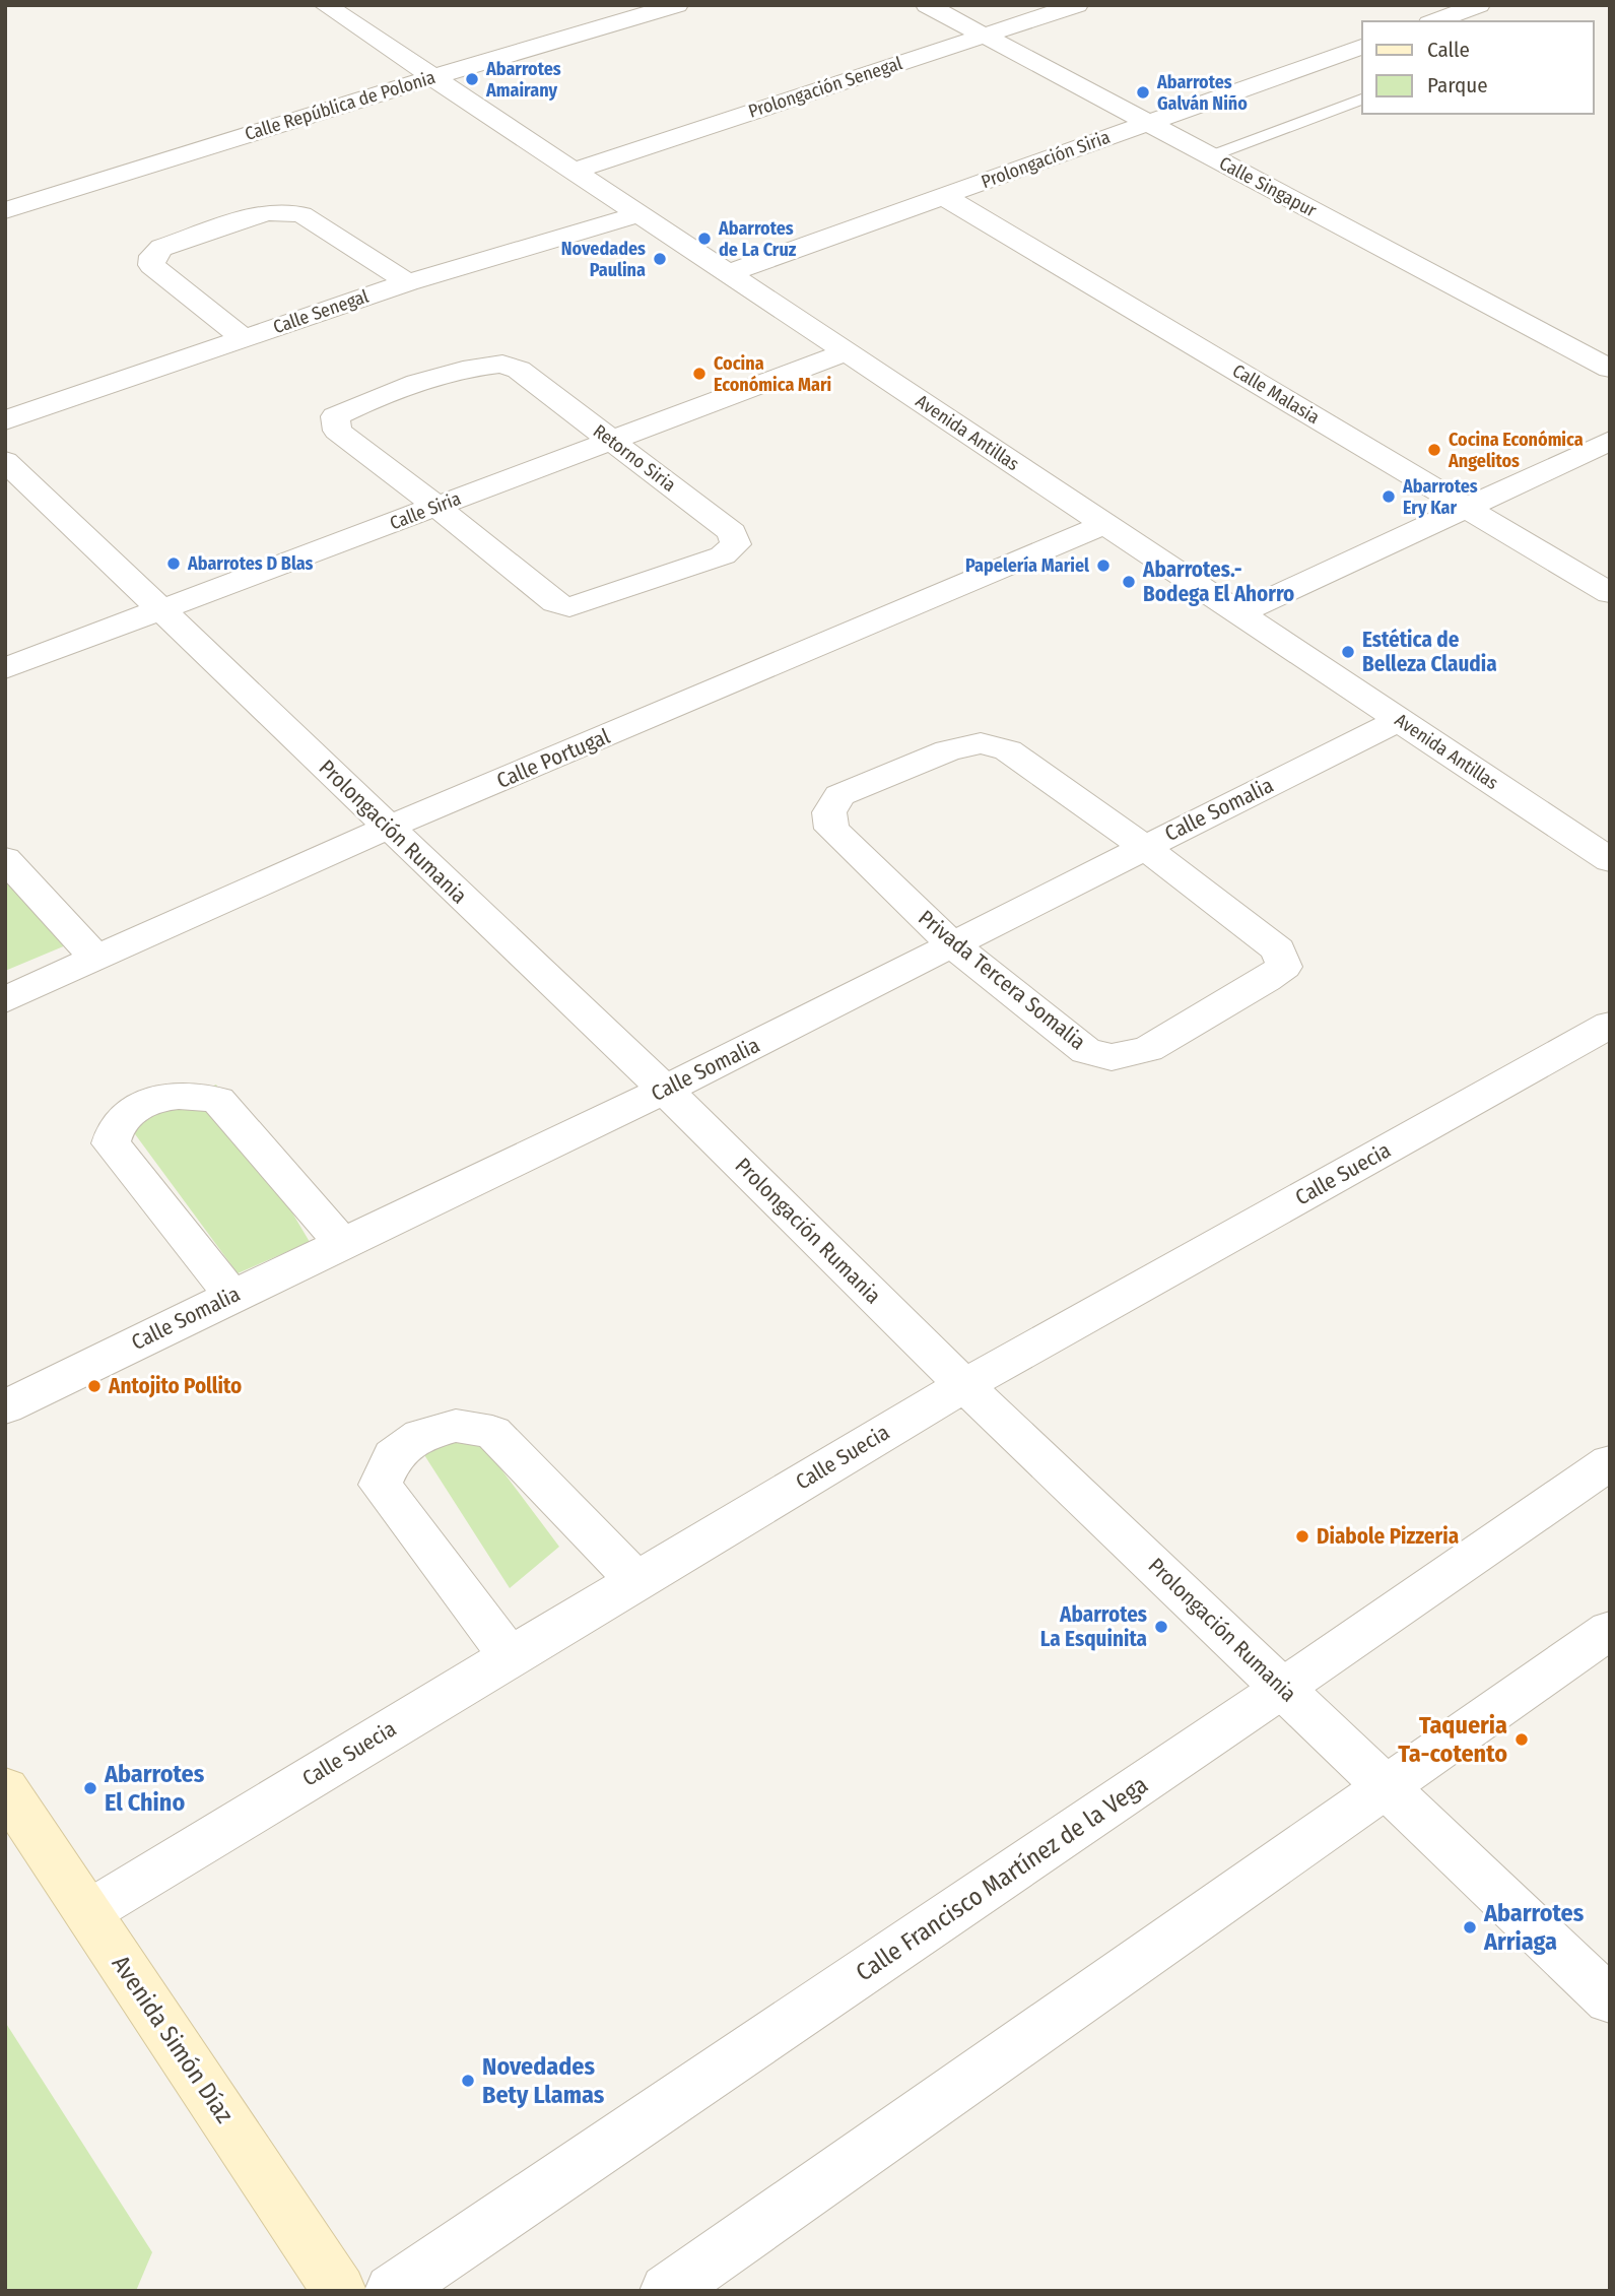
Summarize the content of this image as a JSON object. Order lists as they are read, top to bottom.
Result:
{
  "streets": {
    "main road": ["Avenida Simón Díaz"],
    "street": [
      "Prolongación Senegal",
      "Calle República de Polonia",
      "Prolongación Siria",
      "Calle Singapur",
      "Calle Senegal",
      "Calle Malasia",
      "Avenida Antillas",
      "Retorno Siria",
      "Calle Siria",
      "Calle Portugal",
      "Calle Somalia",
      "Prolongación Rumania",
      "Privada Tercera Somalia",
      "Calle Suecia",
      "Calle Francisco Martínez de la Vega"
    ]
  },
  "crossings": [
    ["Prolongación Senegal", "Calle Singapur"],
    ["Prolongación Senegal", "Avenida Antillas"],
    ["Calle República de Polonia", "Avenida Antillas"],
    ["Prolongación Siria", "Calle Singapur"],
    ["Prolongación Siria", "Calle Malasia"],
    ["Prolongación Siria", "Avenida Antillas"],
    ["Calle Senegal", "Avenida Antillas"],
    ["Avenida Antillas", "Calle Siria"],
    ["Avenida Antillas", "Calle Portugal"],
    ["Avenida Antillas", "Calle Somalia"],
    ["Retorno Siria", "Calle Siria"],
    ["Calle Siria", "Prolongación Rumania"],
    ["Calle Portugal", "Prolongación Rumania"],
    ["Calle Somalia", "Prolongación Rumania"],
    ["Calle Somalia", "Privada Tercera Somalia"],
    ["Prolongación Rumania", "Calle Suecia"],
    ["Prolongación Rumania", "Calle Francisco Martínez de la Vega"],
    ["Calle Suecia", "Avenida Simón Díaz"]
  ],
  "places": [
    "Abarrotes Amairany",
    "Abarrotes Galván Niño",
    "Abarrotes de La Cruz",
    "Novedades Paulina",
    "Cocina Económica Mari",
    "Cocina Económica Angelitos",
    "Abarrotes Ery Kar",
    "Abarrotes D Blas",
    "Papelería Mariel",
    "Abarrotes.- Bodega El Ahorro",
    "Estética de Belleza Claudia",
    "Antojito Pollito",
    "Diabole Pizzeria",
    "Abarrotes La Esquinita",
    "Taqueria Ta-cotento",
    "Abarrotes El Chino",
    "Abarrotes Arriaga",
    "Novedades Bety Llamas"
  ],
  "legend": ["Calle", "Parque"]
}
